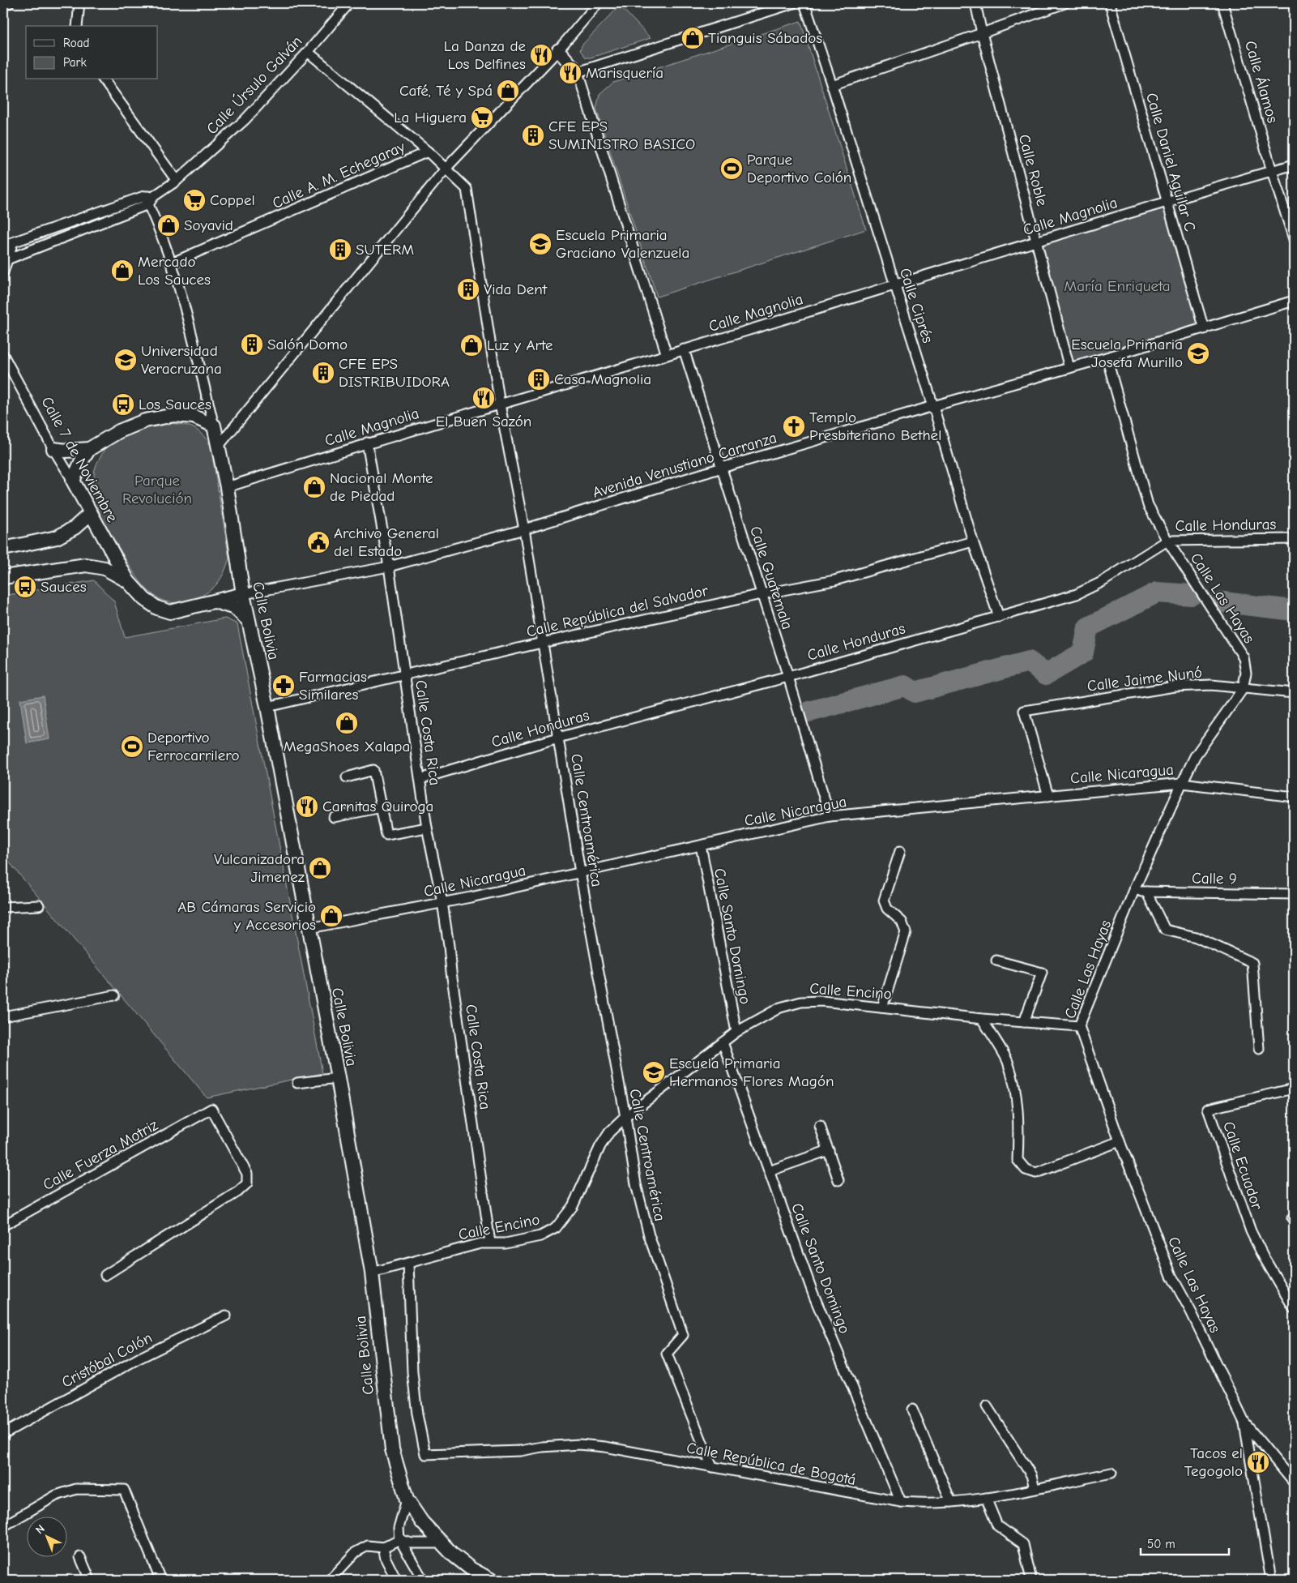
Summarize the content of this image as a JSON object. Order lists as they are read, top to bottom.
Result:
{
  "streets": {
    "main road": ["Calle 7 de Noviembre", "Calle Bolivia"],
    "street": [
      "Calle Álamos",
      "Calle Úrsulo Galván",
      "Calle Daniel Aguilar C",
      "Calle Roble",
      "Calle A. M. Echegaray",
      "Calle Magnolia",
      "Calle Ciprés",
      "Avenida Venustiano Carranza",
      "Calle Honduras",
      "Calle Guatemala",
      "Calle Las Hayas",
      "Calle República del Salvador",
      "Calle Jaime Nunó",
      "Calle Costa Rica",
      "Calle Nicaragua",
      "Calle Centroamérica",
      "Calle 9",
      "Calle Santo Domingo",
      "Calle Encino",
      "Calle Fuerza Motriz",
      "Calle Ecuador",
      "Cristóbal Colón",
      "Calle República de Bogotá"
    ]
  },
  "crossings": [
    ["Calle Álamos", "Calle Magnolia"],
    ["Calle Úrsulo Galván", "Calle Centroamérica"],
    ["Calle Daniel Aguilar C", "Calle Magnolia"],
    ["Calle Daniel Aguilar C", "Avenida Venustiano Carranza"],
    ["Calle Roble", "Calle Magnolia"],
    ["Calle Roble", "Avenida Venustiano Carranza"],
    ["Calle A. M. Echegaray", "Calle Centroamérica"],
    ["Calle Magnolia", "Calle Ciprés"],
    ["Calle Magnolia", "Calle Guatemala"],
    ["Calle Magnolia", "Calle Bolivia"],
    ["Calle Magnolia", "Calle Costa Rica"],
    ["Calle Magnolia", "Calle Centroamérica"],
    ["Calle Ciprés", "Avenida Venustiano Carranza"],
    ["Calle Ciprés", "Calle Honduras"],
    ["Calle Ciprés", "Calle República del Salvador"],
    ["Avenida Venustiano Carranza", "Calle Guatemala"],
    ["Avenida Venustiano Carranza", "Calle Bolivia"],
    ["Avenida Venustiano Carranza", "Calle Costa Rica"],
    ["Avenida Venustiano Carranza", "Calle Centroamérica"],
    ["Calle Honduras", "Calle Guatemala"],
    ["Calle Honduras", "Calle Las Hayas"],
    ["Calle Honduras", "Calle Costa Rica"],
    ["Calle Honduras", "Calle Centroamérica"],
    ["Calle Guatemala", "Calle República del Salvador"],
    ["Calle Guatemala", "Calle Nicaragua"],
    ["Calle Las Hayas", "Calle Jaime Nunó"],
    ["Calle Las Hayas", "Calle Nicaragua"],
    ["Calle Las Hayas", "Calle 9"],
    ["Calle Las Hayas", "Calle Encino"],
    ["Calle República del Salvador", "Calle Bolivia"],
    ["Calle República del Salvador", "Calle Costa Rica"],
    ["Calle República del Salvador", "Calle Centroamérica"],
    ["Calle Bolivia", "Calle Nicaragua"],
    ["Calle Bolivia", "Calle Encino"],
    ["Calle Jaime Nunó", "Calle Nicaragua"],
    ["Calle Costa Rica", "Calle Nicaragua"],
    ["Calle Costa Rica", "Calle Encino"],
    ["Calle Nicaragua", "Calle Centroamérica"],
    ["Calle Nicaragua", "Calle Santo Domingo"],
    ["Calle Centroamérica", "Calle Encino"],
    ["Calle Centroamérica", "Calle República de Bogotá"],
    ["Calle Santo Domingo", "Calle Encino"],
    ["Calle Santo Domingo", "Calle República de Bogotá"],
    ["Calle Encino", "Calle República de Bogotá"]
  ],
  "parks": ["María Enriqueta", "Parque Revolución"],
  "places": {
    "shop": [
      "Tianguis Sábados",
      "Café, Té y Spá",
      "Soyavid",
      "Mercado Los Sauces",
      "Luz y Arte",
      "Nacional Monte de Piedad",
      "MegaShoes Xalapa",
      "Vulcanizadora Jimenez",
      "AB Cámaras Servicio y Accesorios"
    ],
    "restaurant": [
      "La Danza de Los Delfines",
      "Marisquería",
      "El Buen Sazón",
      "Carnitas Quiroga",
      "Tacos el Tegogolo"
    ],
    "supermarket": ["La Higuera", "Coppel"],
    "building": [
      "CFE EPS SUMINISTRO BASICO",
      "SUTERM",
      "Vida Dent",
      "Salón Domo",
      "CFE EPS DISTRIBUIDORA",
      "Casa Magnolia"
    ],
    "sports": ["Parque Deportivo Colón", "Deportivo Ferrocarrilero"],
    "school or university": [
      "Escuela Primaria Graciano Valenzuela",
      "Escuela Primaria Josefa Murillo",
      "Universidad Veracruzana",
      "Escuela Primaria Hermanos Flores Magón"
    ],
    "bus stop": ["Los Sauces", "Sauces"],
    "church": ["Templo Presbiteriano Bethel"],
    "public building": ["Archivo General del Estado"],
    "pharmacy": ["Farmacias Similares"]
  },
  "legend": ["Road", "Park"],
  "scale_bar": "50 m",
  "north": "top left"
}
